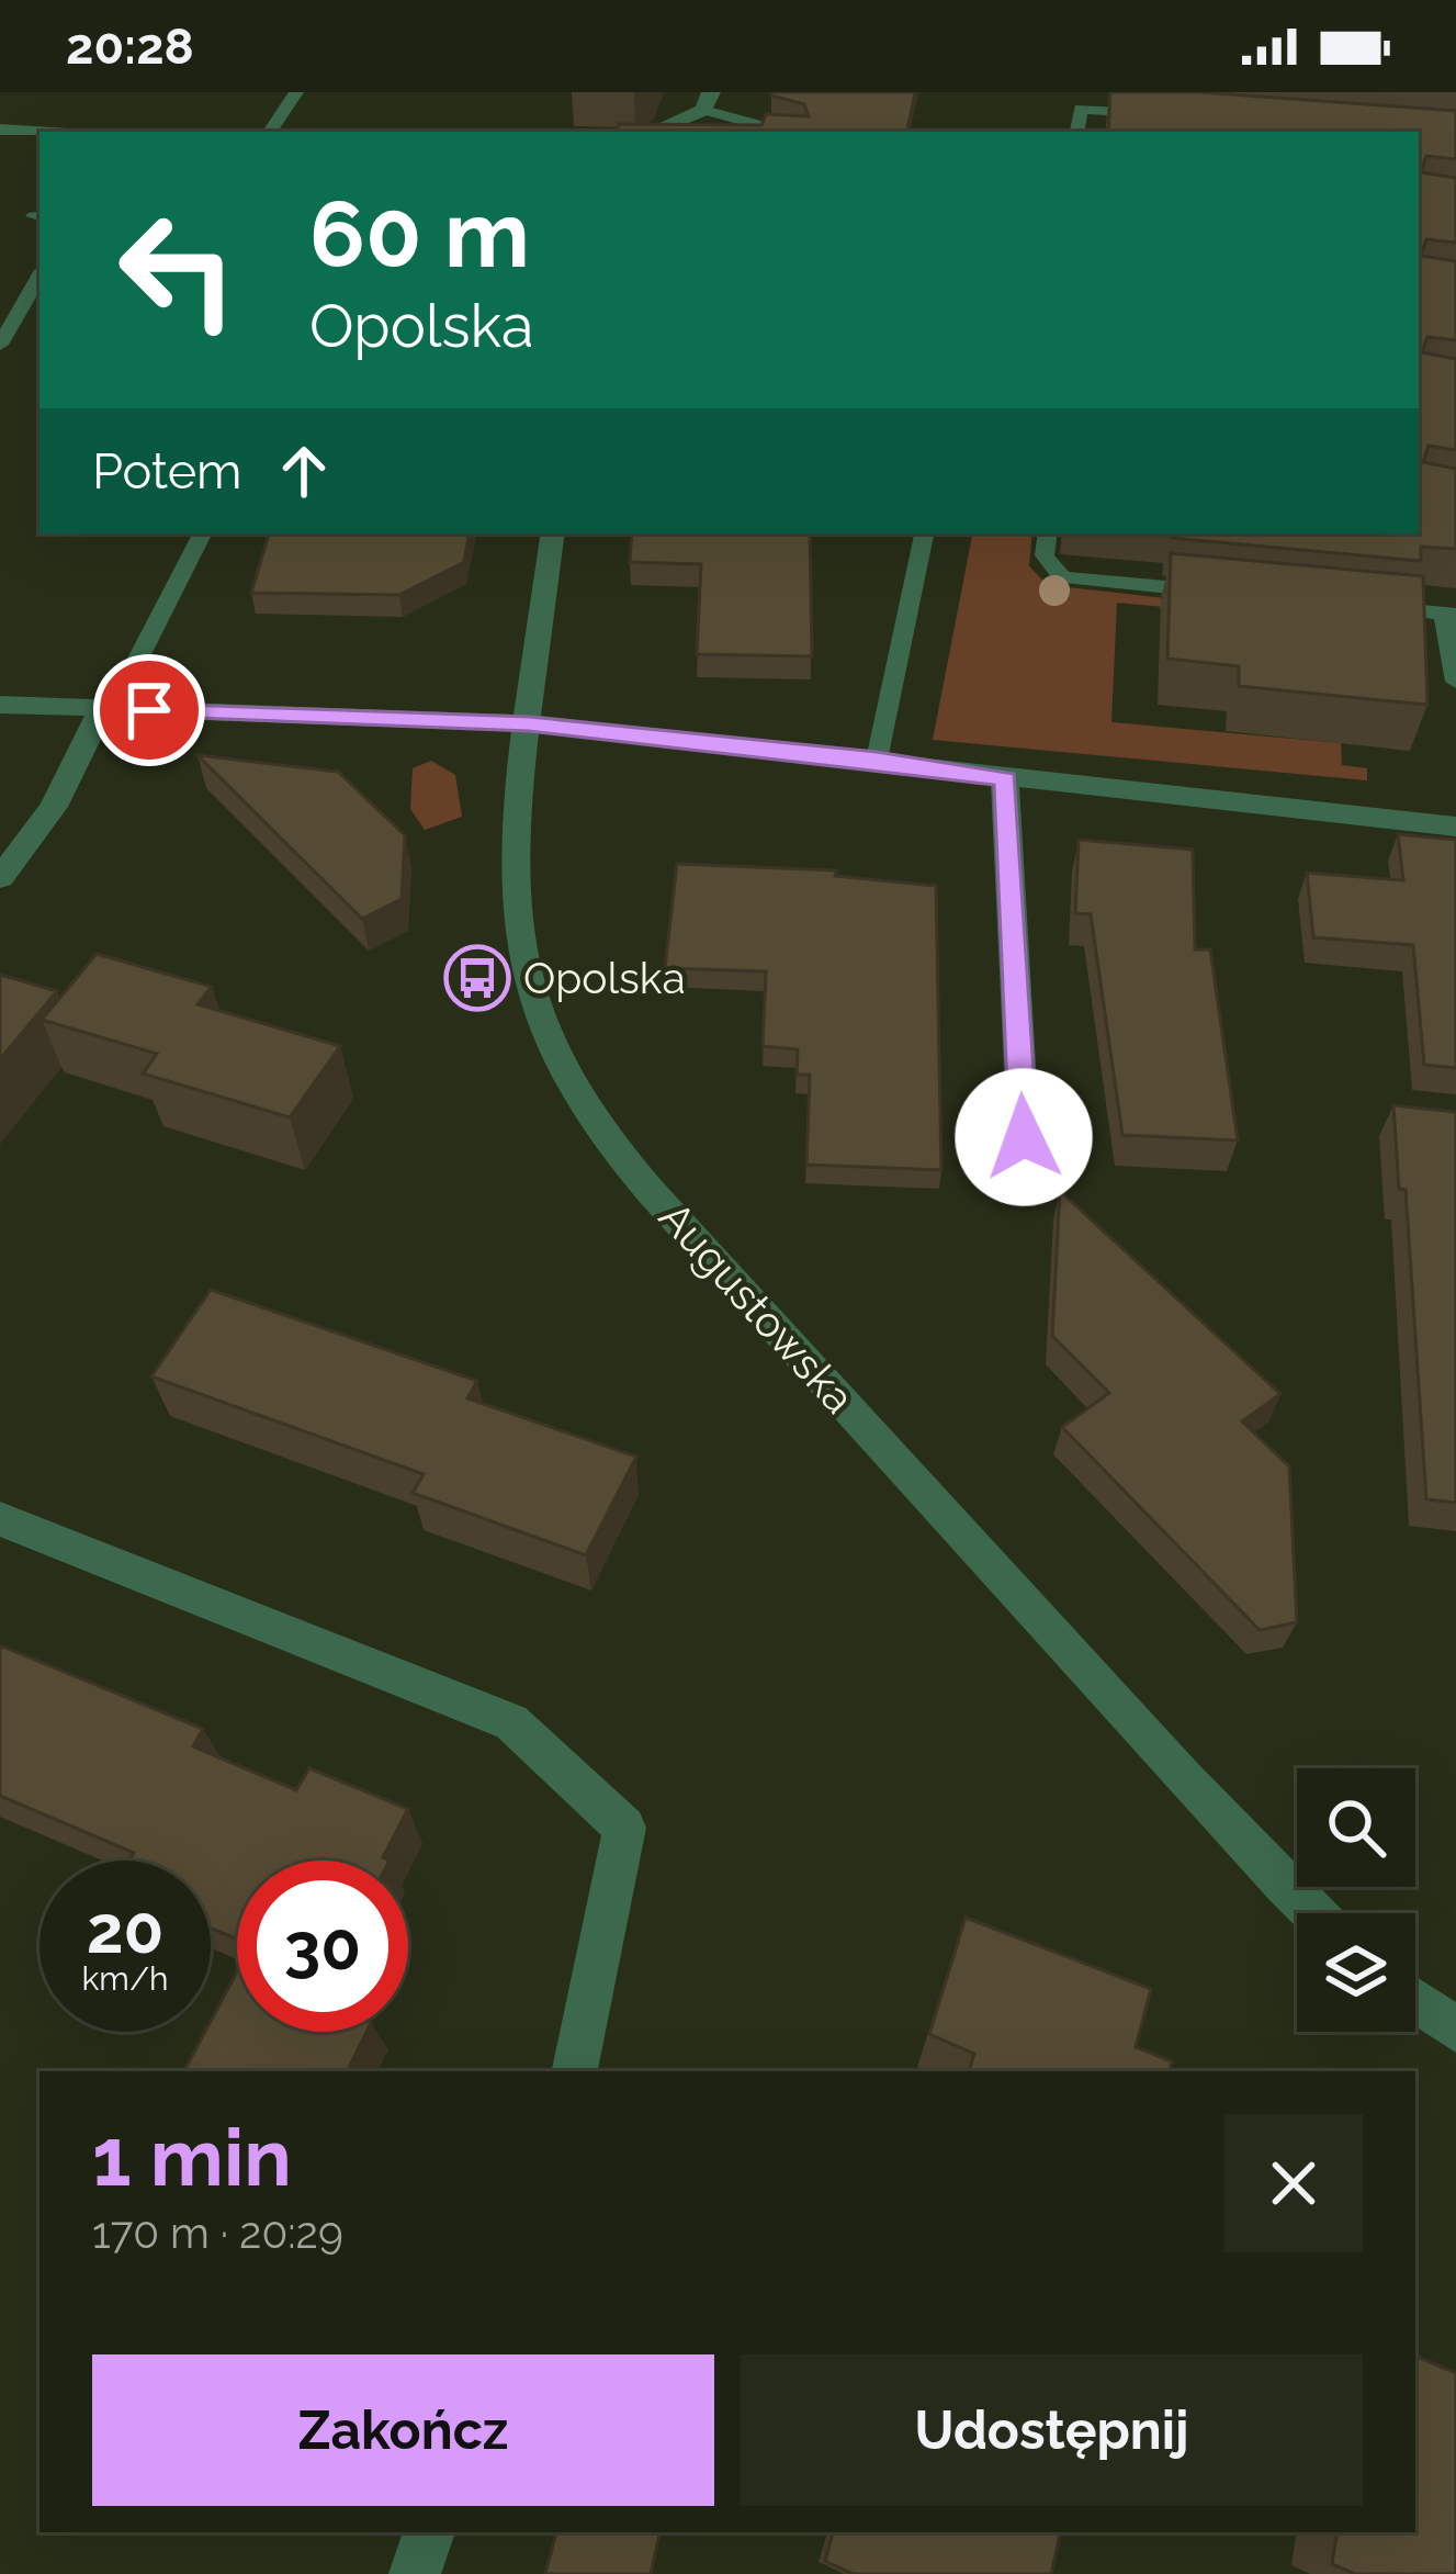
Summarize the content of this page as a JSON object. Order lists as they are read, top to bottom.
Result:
{
  "streets": {
    "street": ["Augustowska"]
  },
  "places": {
    "bus stop": ["Opolska"]
  },
  "page": {
    "status": "20:28",
    "turn": ["60 m", "Opolska"],
    "then": "Potem",
    "speed": "20 km/h",
    "limit": "30",
    "heading": ["1 min", "170 m · 20:29"],
    "buttons": ["Zakończ", "Udostępnij"]
  }
}
